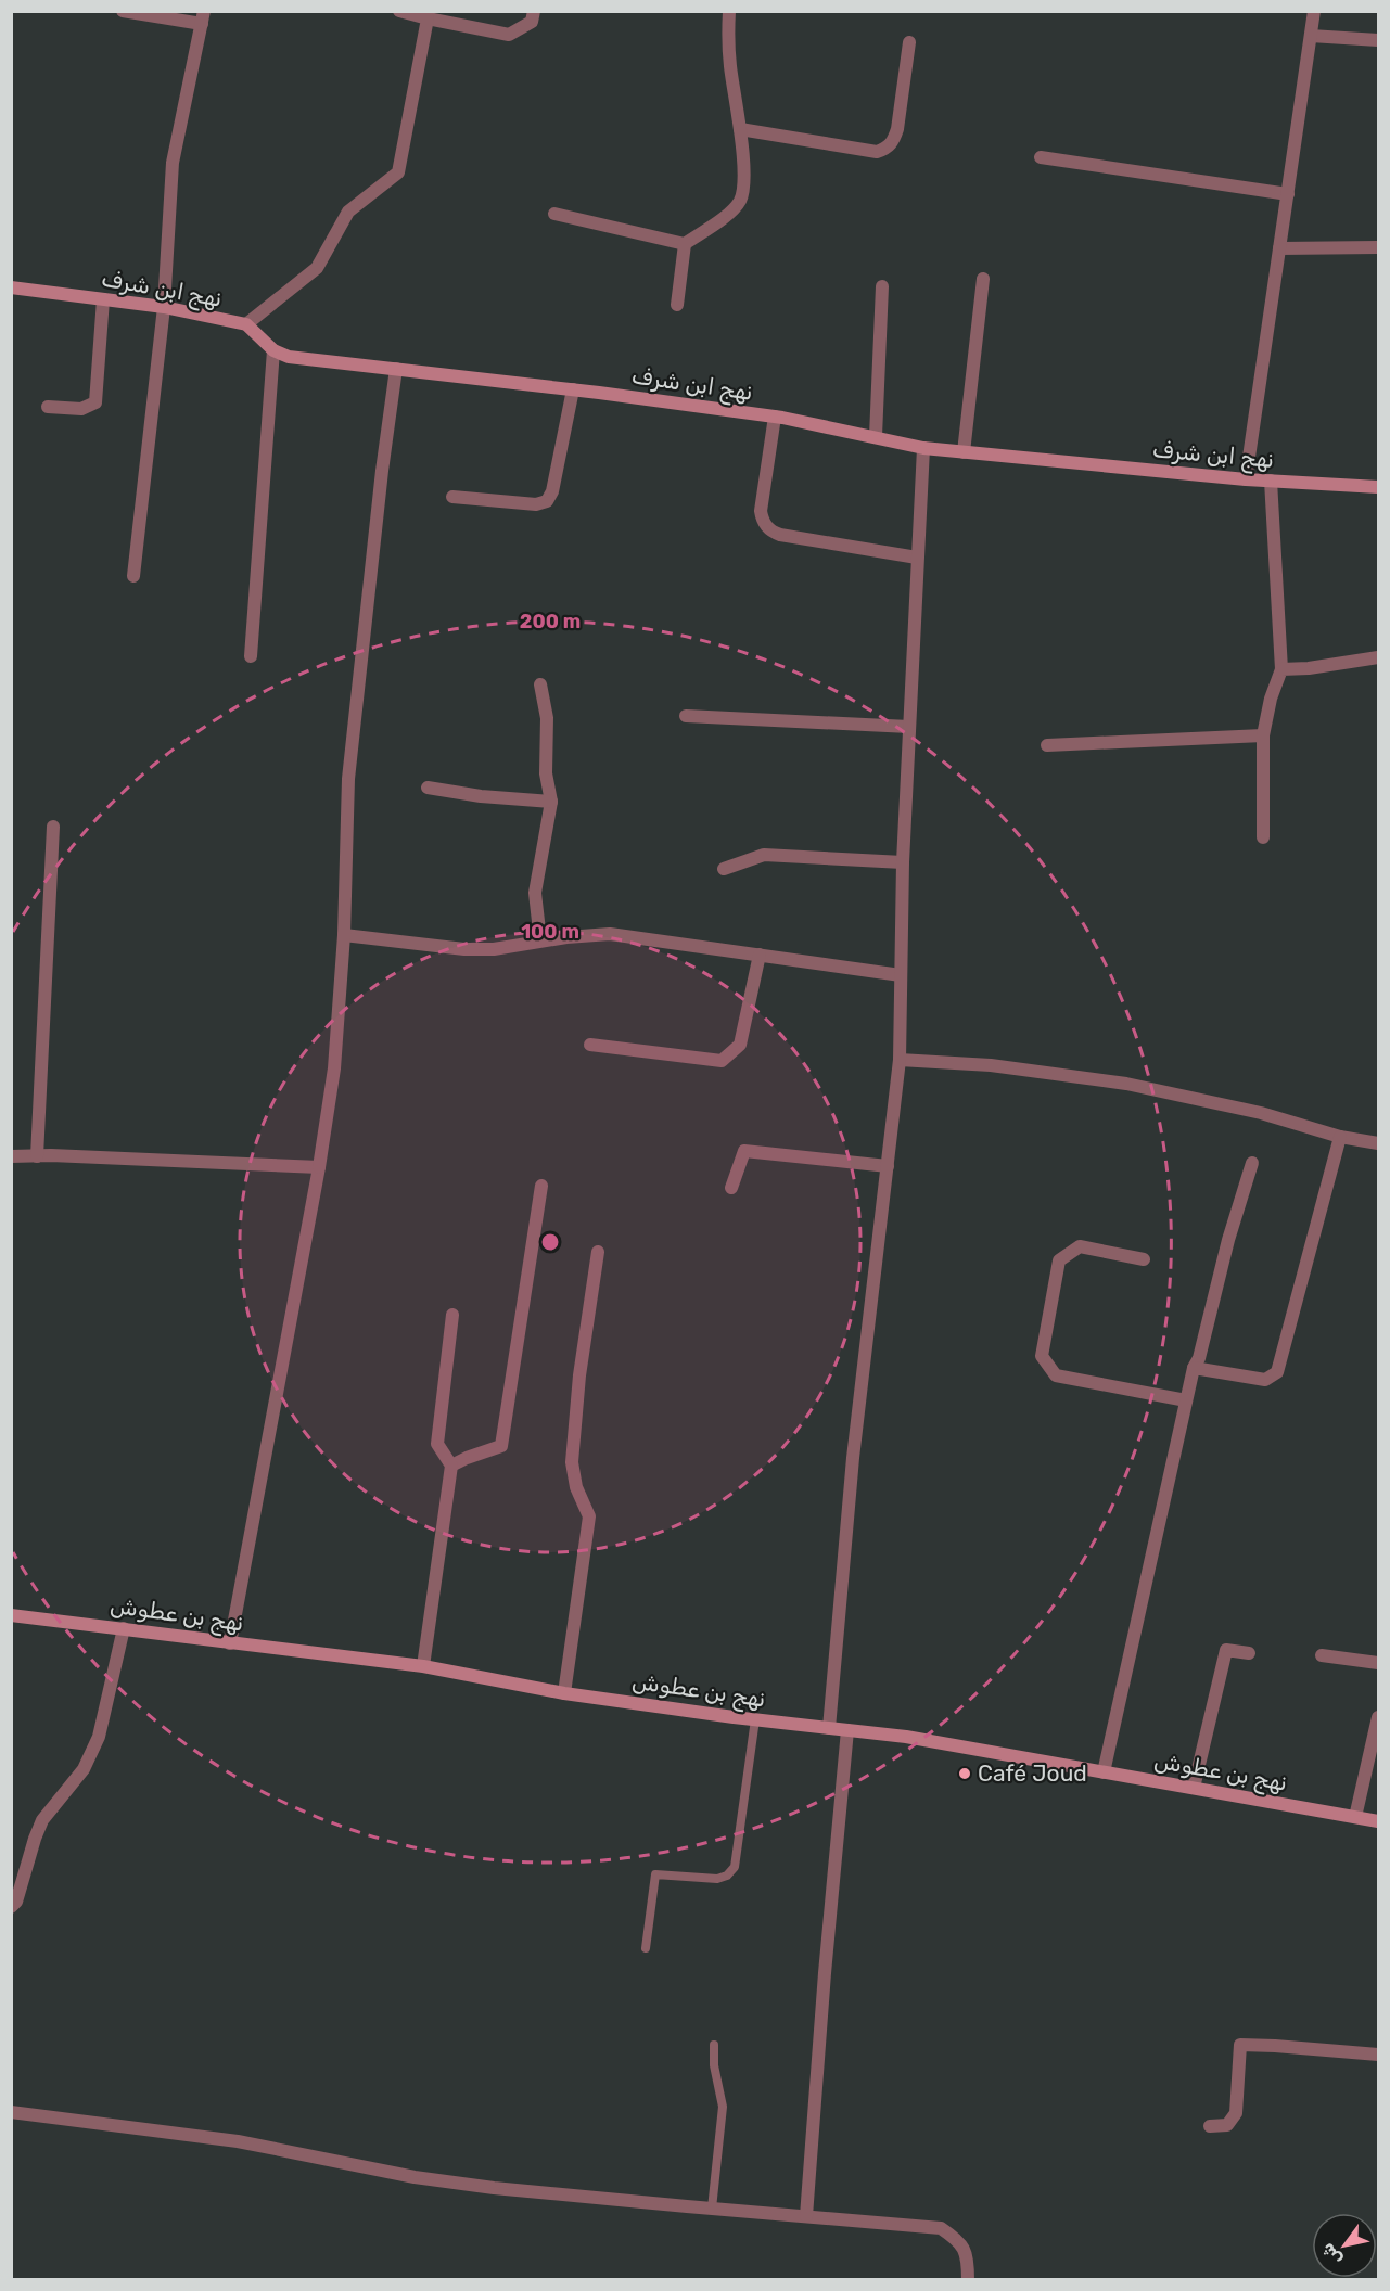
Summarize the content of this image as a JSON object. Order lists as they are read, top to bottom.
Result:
{
  "streets": {
    "street": ["نهج ابن شرف", "نهج بن عطوش"]
  },
  "places": ["Café Joud"],
  "north": "bottom left",
  "rings": ["200 m", "100 m"]
}
